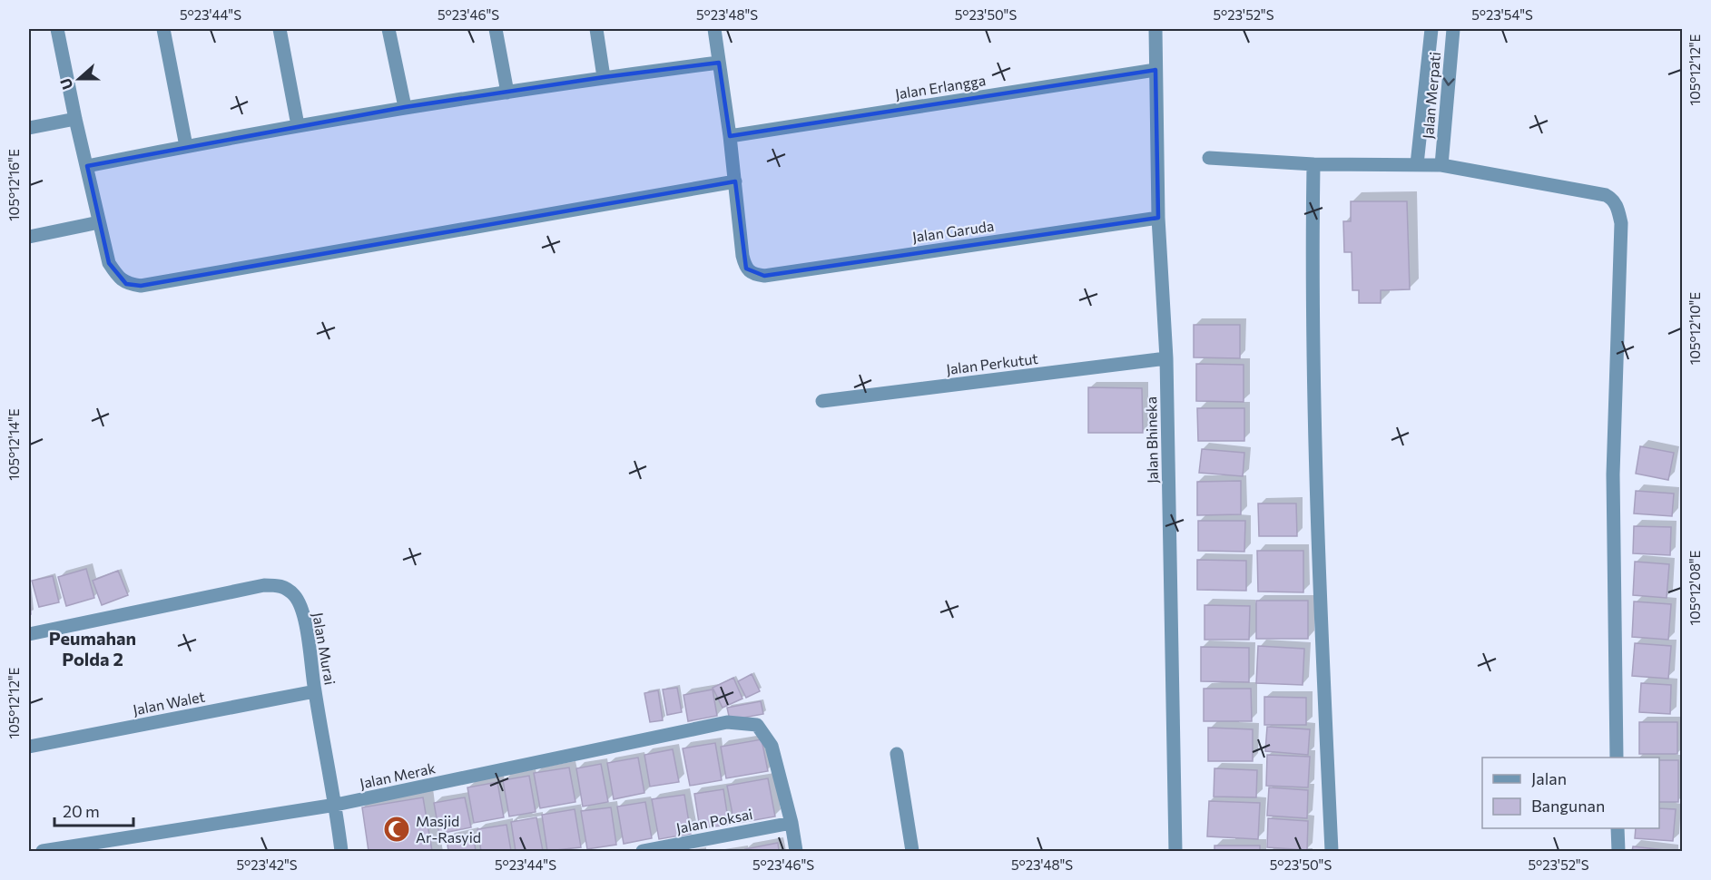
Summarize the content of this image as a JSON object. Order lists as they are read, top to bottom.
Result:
{
  "streets": {
    "street": [
      "Jalan Erlangga",
      "Jalan Merpati",
      "Jalan Garuda",
      "Jalan Perkutut",
      "Jalan Bhineka",
      "Jalan Murai",
      "Jalan Walet",
      "Jalan Merak",
      "Jalan Poksai"
    ]
  },
  "crossings": [
    ["Jalan Erlangga", "Jalan Bhineka"],
    ["Jalan Garuda", "Jalan Bhineka"],
    ["Jalan Perkutut", "Jalan Bhineka"],
    ["Jalan Murai", "Jalan Walet"],
    ["Jalan Murai", "Jalan Merak"],
    ["Jalan Merak", "Jalan Poksai"]
  ],
  "districts": ["Peumahan Polda 2"],
  "places": {
    "mosque": ["Masjid Ar-Rasyid"]
  },
  "legend": ["Jalan", "Bangunan"],
  "scale_bar": "20 m",
  "north": "left",
  "coordinates": [
    "5°23'44\"S",
    "5°23'46\"S",
    "5°23'48\"S",
    "5°23'50\"S",
    "5°23'52\"S",
    "5°23'54\"S",
    "105°12'12\"E",
    "105°12'16\"E",
    "105°12'10\"E",
    "105°12'14\"E",
    "105°12'08\"E",
    "5°23'42\"S"
  ]
}
